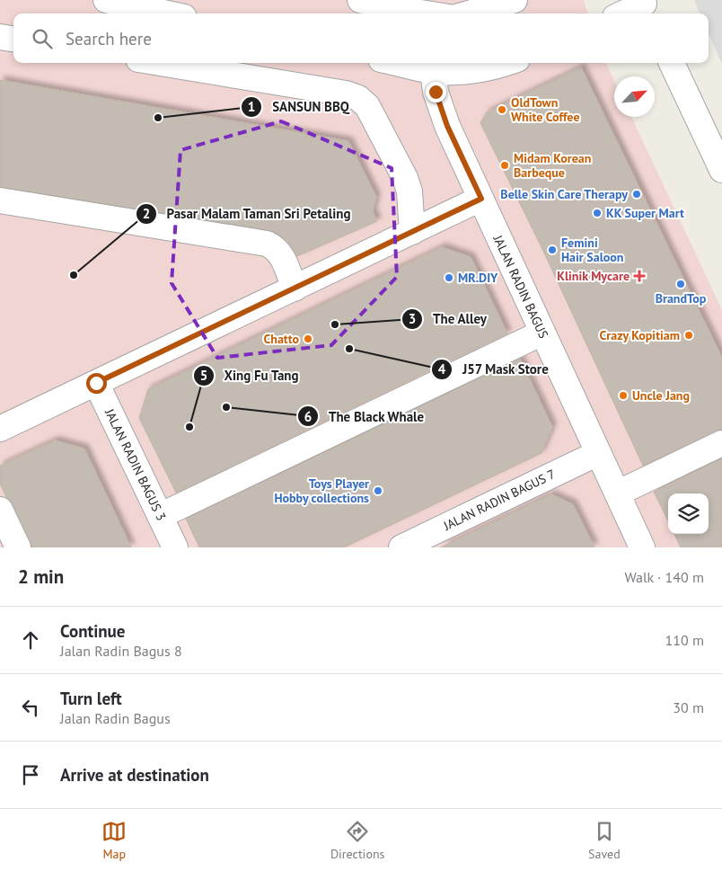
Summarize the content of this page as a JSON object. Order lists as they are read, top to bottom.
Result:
{
  "streets": {
    "street": ["JALAN RADIN BAGUS", "JALAN RADIN BAGUS 3", "JALAN RADIN BAGUS 7"]
  },
  "crossings": [
    ["JALAN RADIN BAGUS", "JALAN RADIN BAGUS 7"]
  ],
  "places": {
    "other": [
      "OldTown White Coffee",
      "SANSUN BBQ",
      "Midam Korean Barbeque",
      "Belle Skin Care Therapy",
      "KK Super Mart",
      "Femini Hair Saloon",
      "Pasar Malam Taman Sri Petaling",
      "MR.DIY",
      "BrandTop",
      "The Alley",
      "Crazy Kopitiam",
      "Chatto",
      "J57 Mask Store",
      "Uncle Jang",
      "The Black Whale",
      "Xing Fu Tang",
      "Toys Player Hobby collections"
    ],
    "health": ["Klinik Mycare"]
  },
  "north": "top right",
  "page": {
    "search": "Search here",
    "heading": ["2 min", "Walk · 140 m"],
    "list": [
      ["Continue", "Jalan Radin Bagus 8", "110 m"],
      ["Turn left", "Jalan Radin Bagus", "30 m"],
      "Arrive at destination"
    ],
    "nav": ["Map", "Directions", "Saved"]
  }
}
